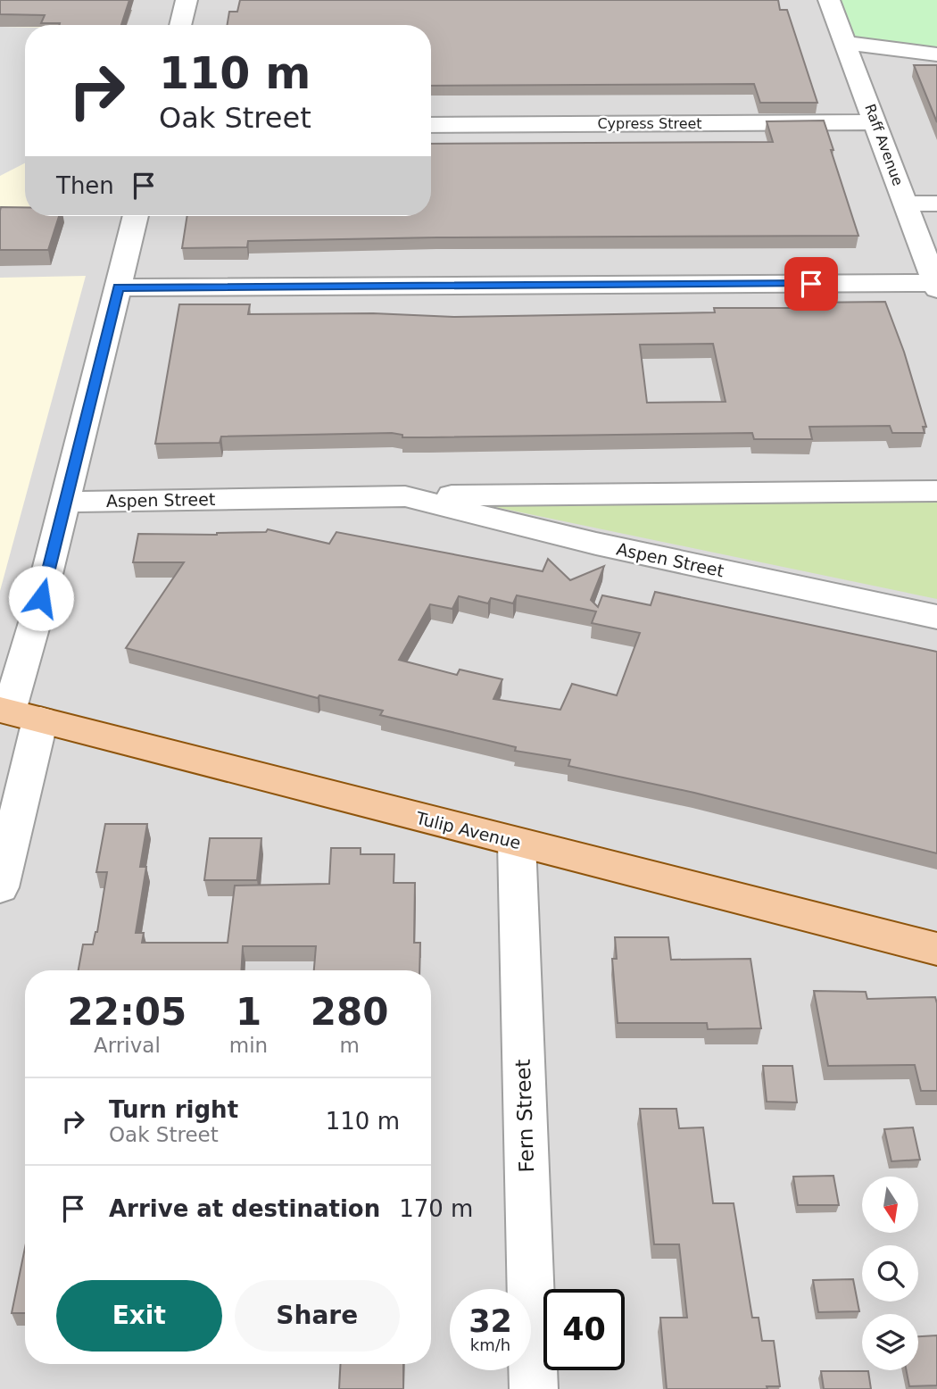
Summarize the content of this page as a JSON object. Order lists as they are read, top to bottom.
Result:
{
  "streets": {
    "main road": ["Tulip Avenue"],
    "street": [
      "Cypress Street",
      "Raff Avenue",
      "Aspen Street",
      "Fern Street"
    ]
  },
  "crossings": [
    ["Cypress Street", "Raff Avenue"],
    ["Tulip Avenue", "Fern Street"]
  ],
  "north": "bottom",
  "page": {
    "turn": ["110 m", "Oak Street"],
    "then": "Then",
    "eta": [
      "22:05",
      "Arrival",
      "1",
      "min",
      "280",
      "m"
    ],
    "list": [
      {
        "name": "Turn right",
        "note": "Oak Street",
        "value": "110 m"
      },
      {
        "name": "Arrive at destination",
        "value": "170 m"
      }
    ],
    "buttons": ["Exit", "Share"],
    "speed": "32 km/h",
    "limit": "40"
  }
}
